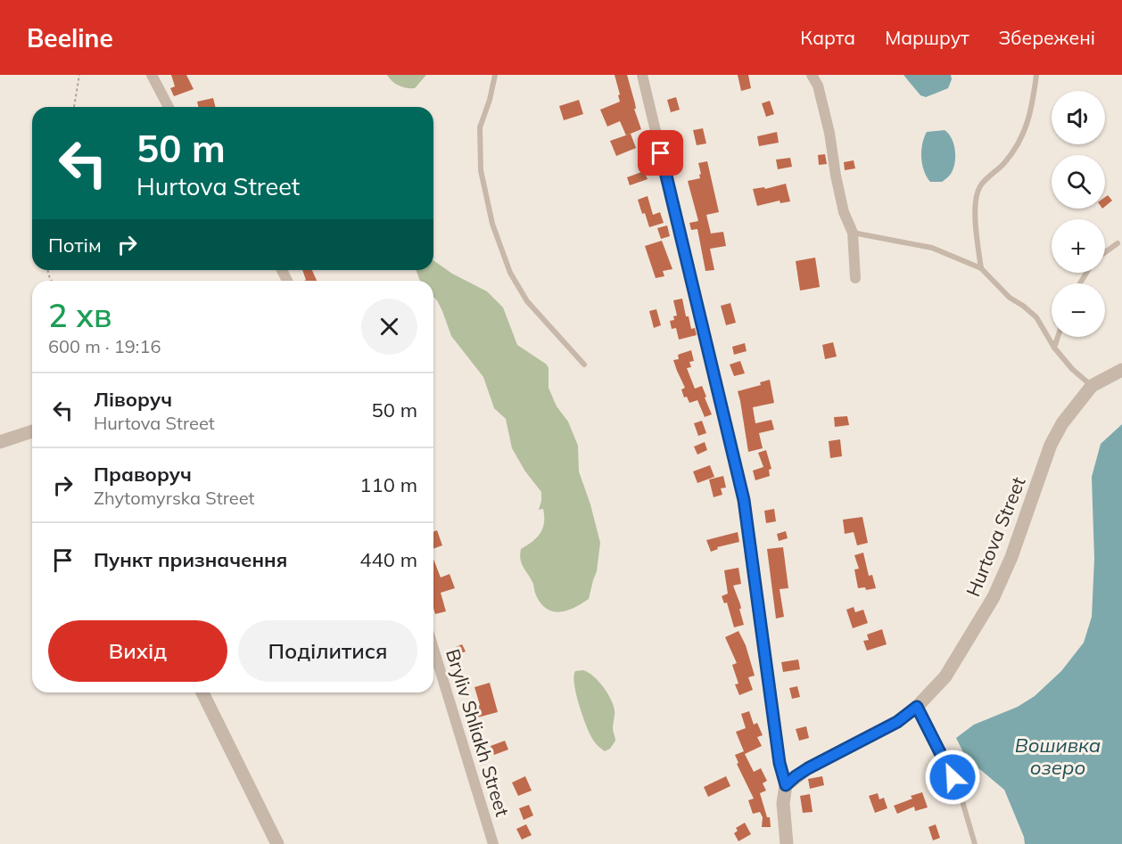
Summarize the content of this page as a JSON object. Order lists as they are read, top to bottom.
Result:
{
  "streets": {
    "street": ["Hurtova Street", "Bryliv Shliakh Street"]
  },
  "water": ["Вошивка озеро"],
  "page": {
    "header": "Beeline",
    "nav": ["Карта", "Маршрут", "Збережені"],
    "map_buttons": ["+", "−"],
    "turn": ["50 m", "Hurtova Street"],
    "then": "Потім",
    "heading": ["2 хв", "600 m · 19:16"],
    "list": [
      {
        "name": "Ліворуч",
        "note": "Hurtova Street",
        "value": "50 m"
      },
      {
        "name": "Праворуч",
        "note": "Zhytomyrska Street",
        "value": "110 m"
      },
      {
        "name": "Пункт призначення",
        "value": "440 m"
      }
    ],
    "buttons": ["Вихід", "Поділитися"]
  }
}
